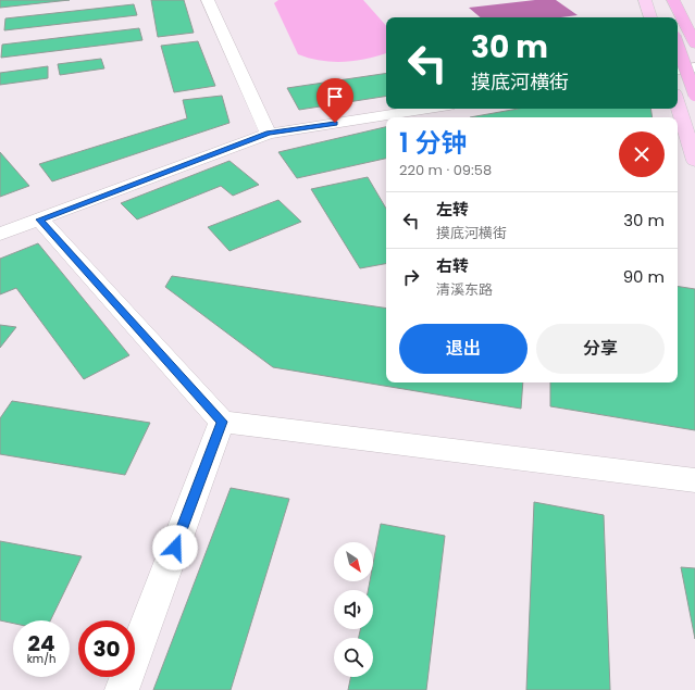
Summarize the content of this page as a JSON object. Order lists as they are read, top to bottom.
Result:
{
  "north": "bottom right",
  "page": {
    "turn": ["30 m", "摸底河横街"],
    "heading": ["1 分钟", "220 m · 09:58"],
    "list": [
      {
        "name": "左转",
        "note": "摸底河横街",
        "value": "30 m"
      },
      {
        "name": "右转",
        "note": "清溪东路",
        "value": "90 m"
      }
    ],
    "buttons": ["退出", "分享"],
    "speed": "24 km/h",
    "limit": "30"
  }
}
